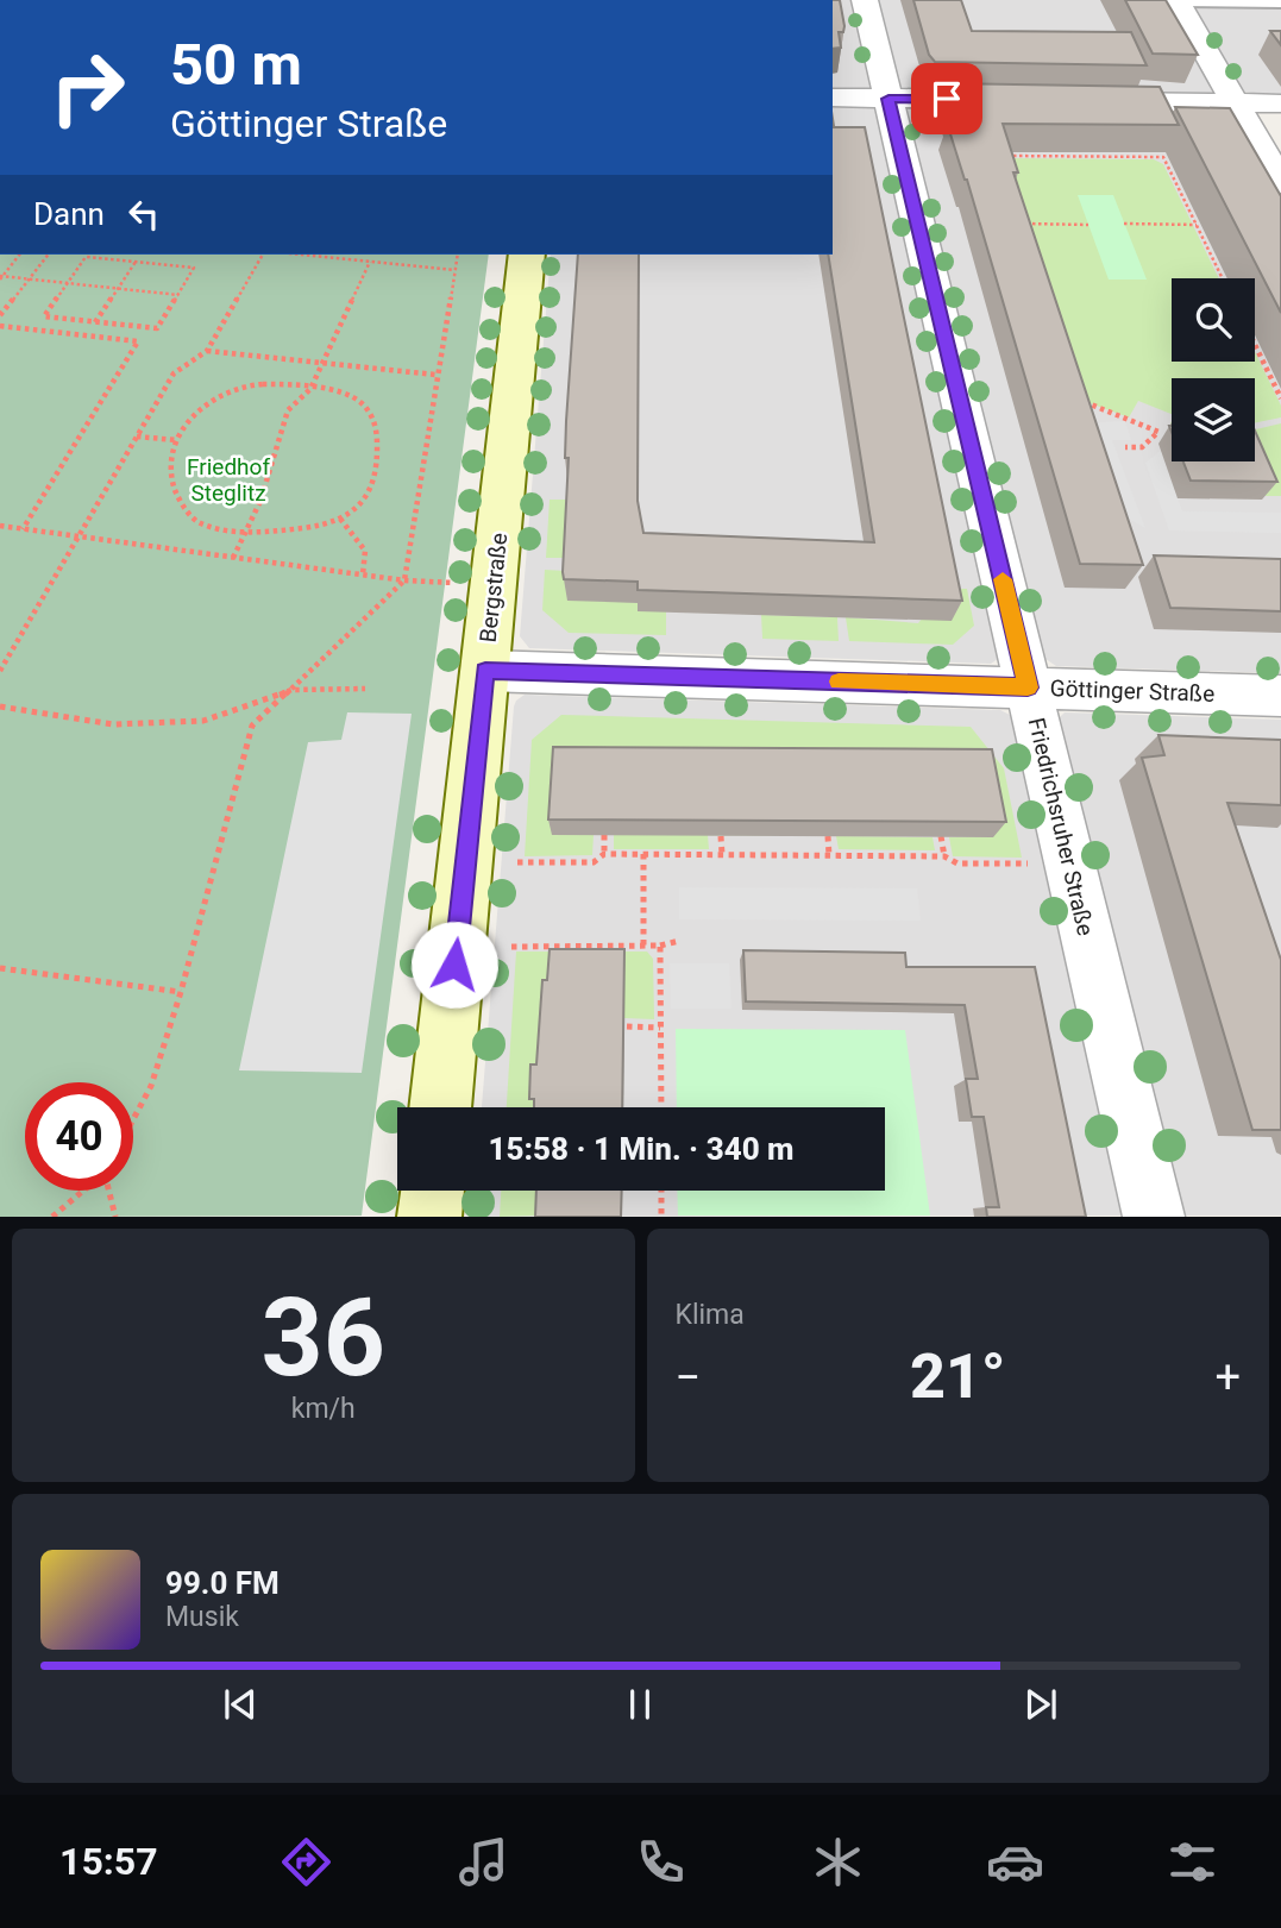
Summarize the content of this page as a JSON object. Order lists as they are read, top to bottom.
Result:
{
  "streets": {
    "street": ["Bergstraße", "Göttinger Straße", "Friedrichsruher Straße"]
  },
  "crossings": [
    ["Bergstraße", "Göttinger Straße"],
    ["Göttinger Straße", "Friedrichsruher Straße"]
  ],
  "parks": ["Friedhof Steglitz"],
  "page": {
    "turn": ["50 m", "Göttinger Straße"],
    "then": "Dann",
    "limit": "40",
    "trip": "15:58 · 1 Min. · 340 m",
    "tile": [
      ["36", "km/h"],
      "Klima"
    ],
    "heat": ["−", "21°", "+"],
    "song": ["99.0 FM", "Musik"],
    "tabs": "15:57"
  }
}
